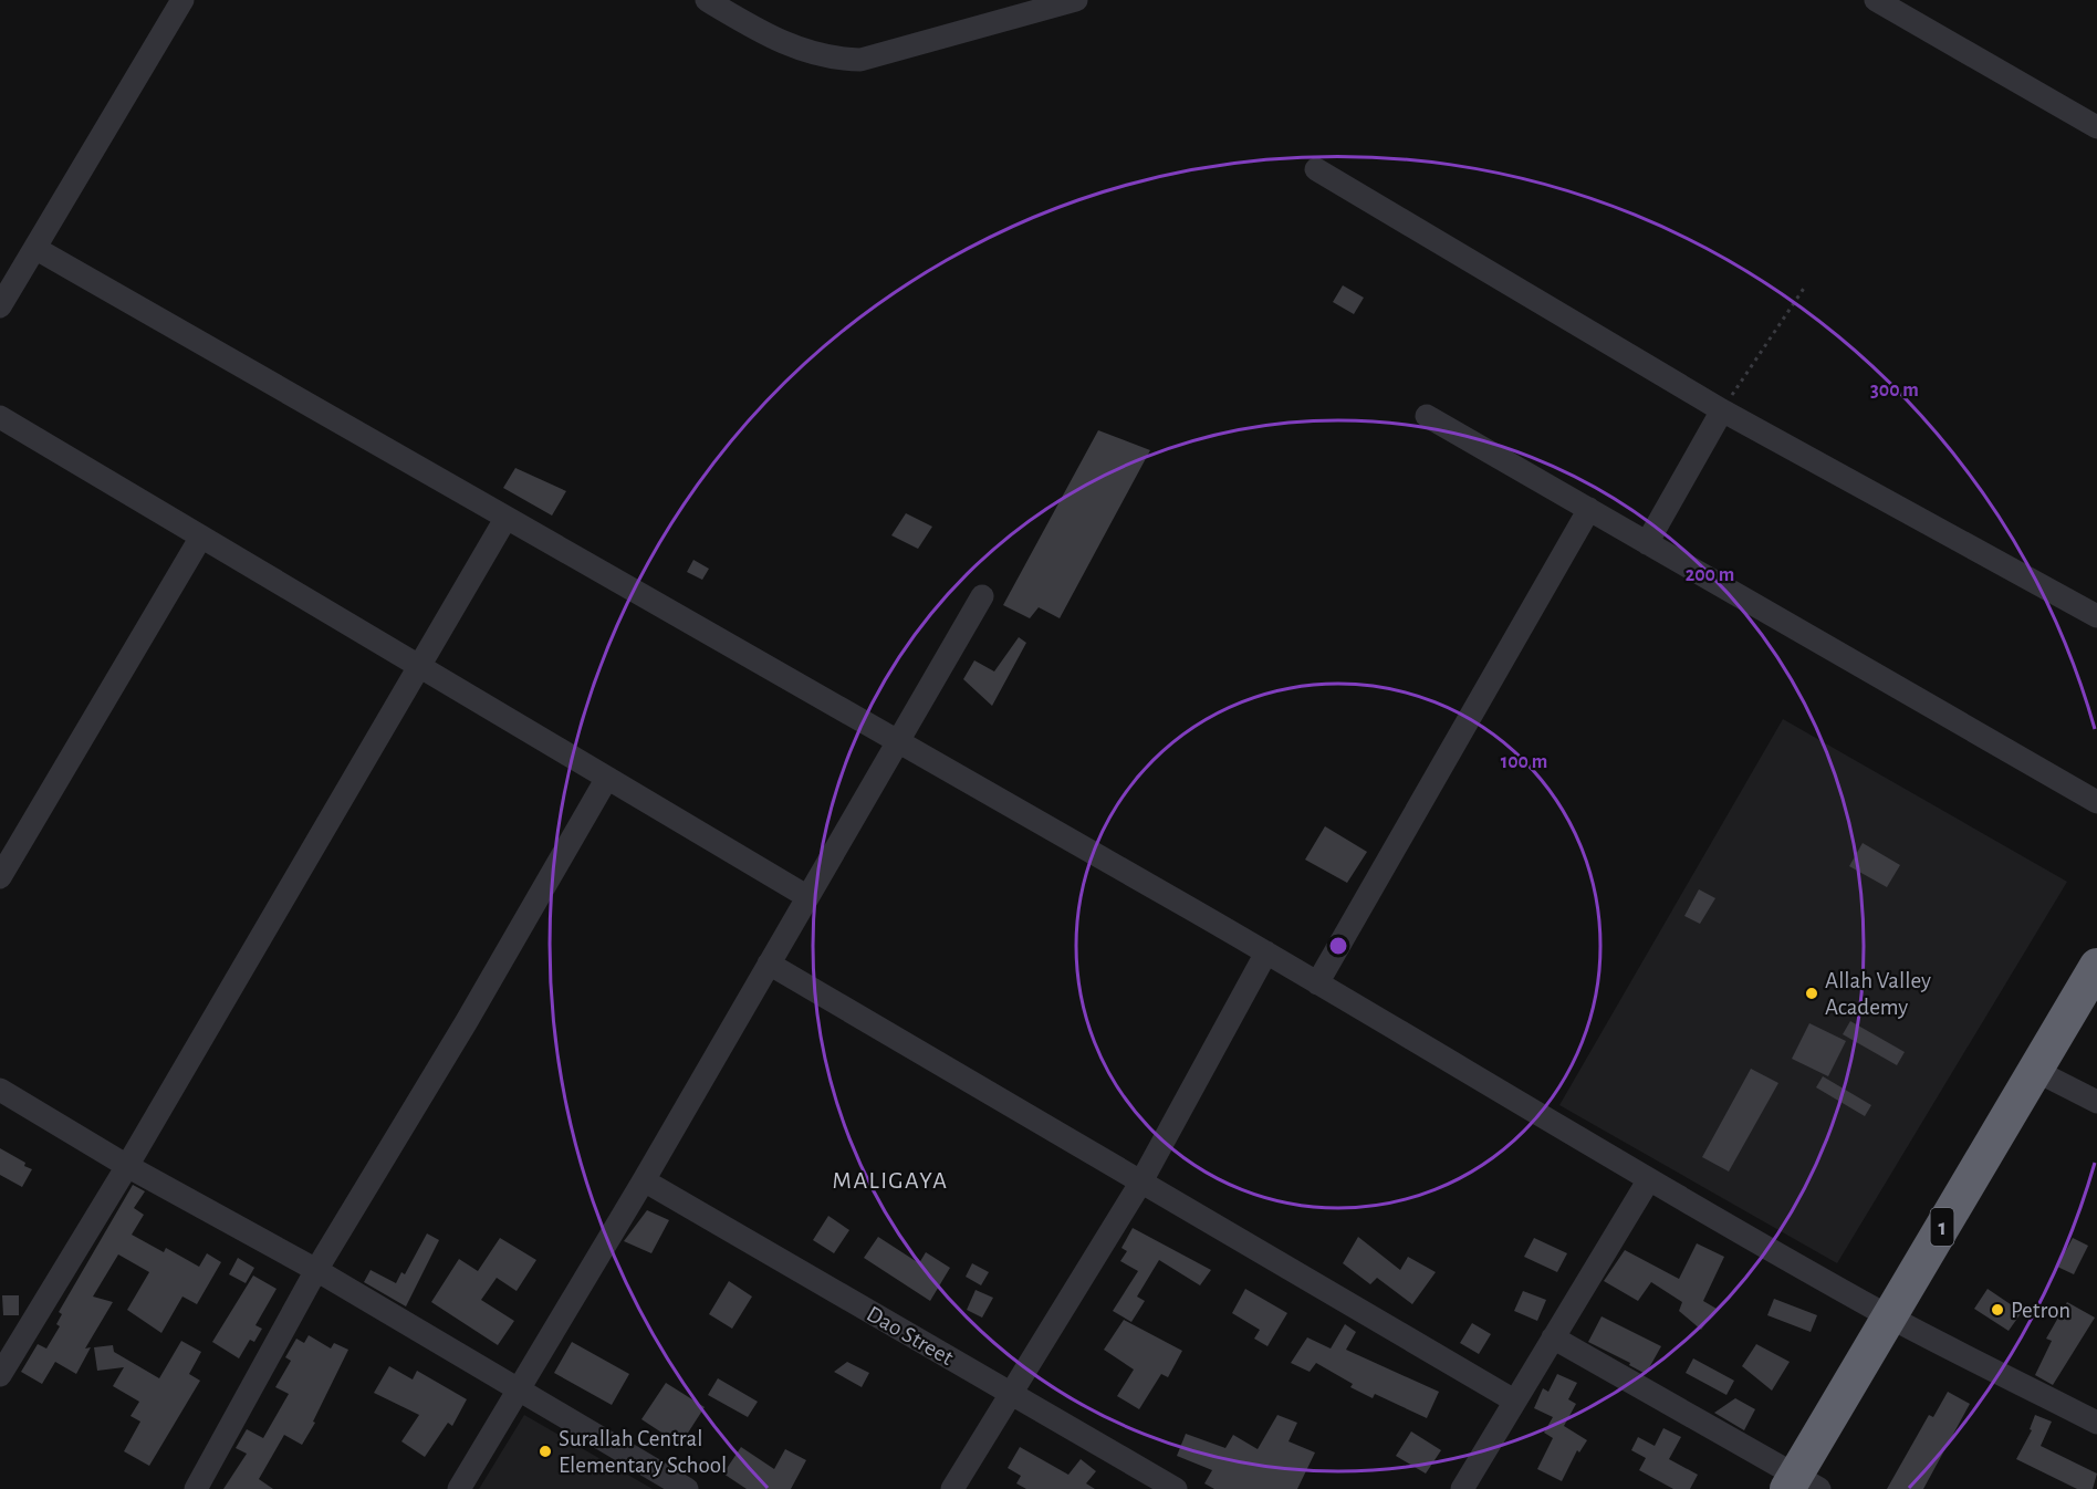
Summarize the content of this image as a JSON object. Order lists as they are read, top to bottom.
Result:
{
  "streets": {
    "highway": ["1"],
    "street": ["Dao Street"]
  },
  "districts": ["MALIGAYA"],
  "places": ["Allah Valley Academy", "Petron", "Surallah Central Elementary School"],
  "rings": ["300 m", "200 m", "100 m"]
}
